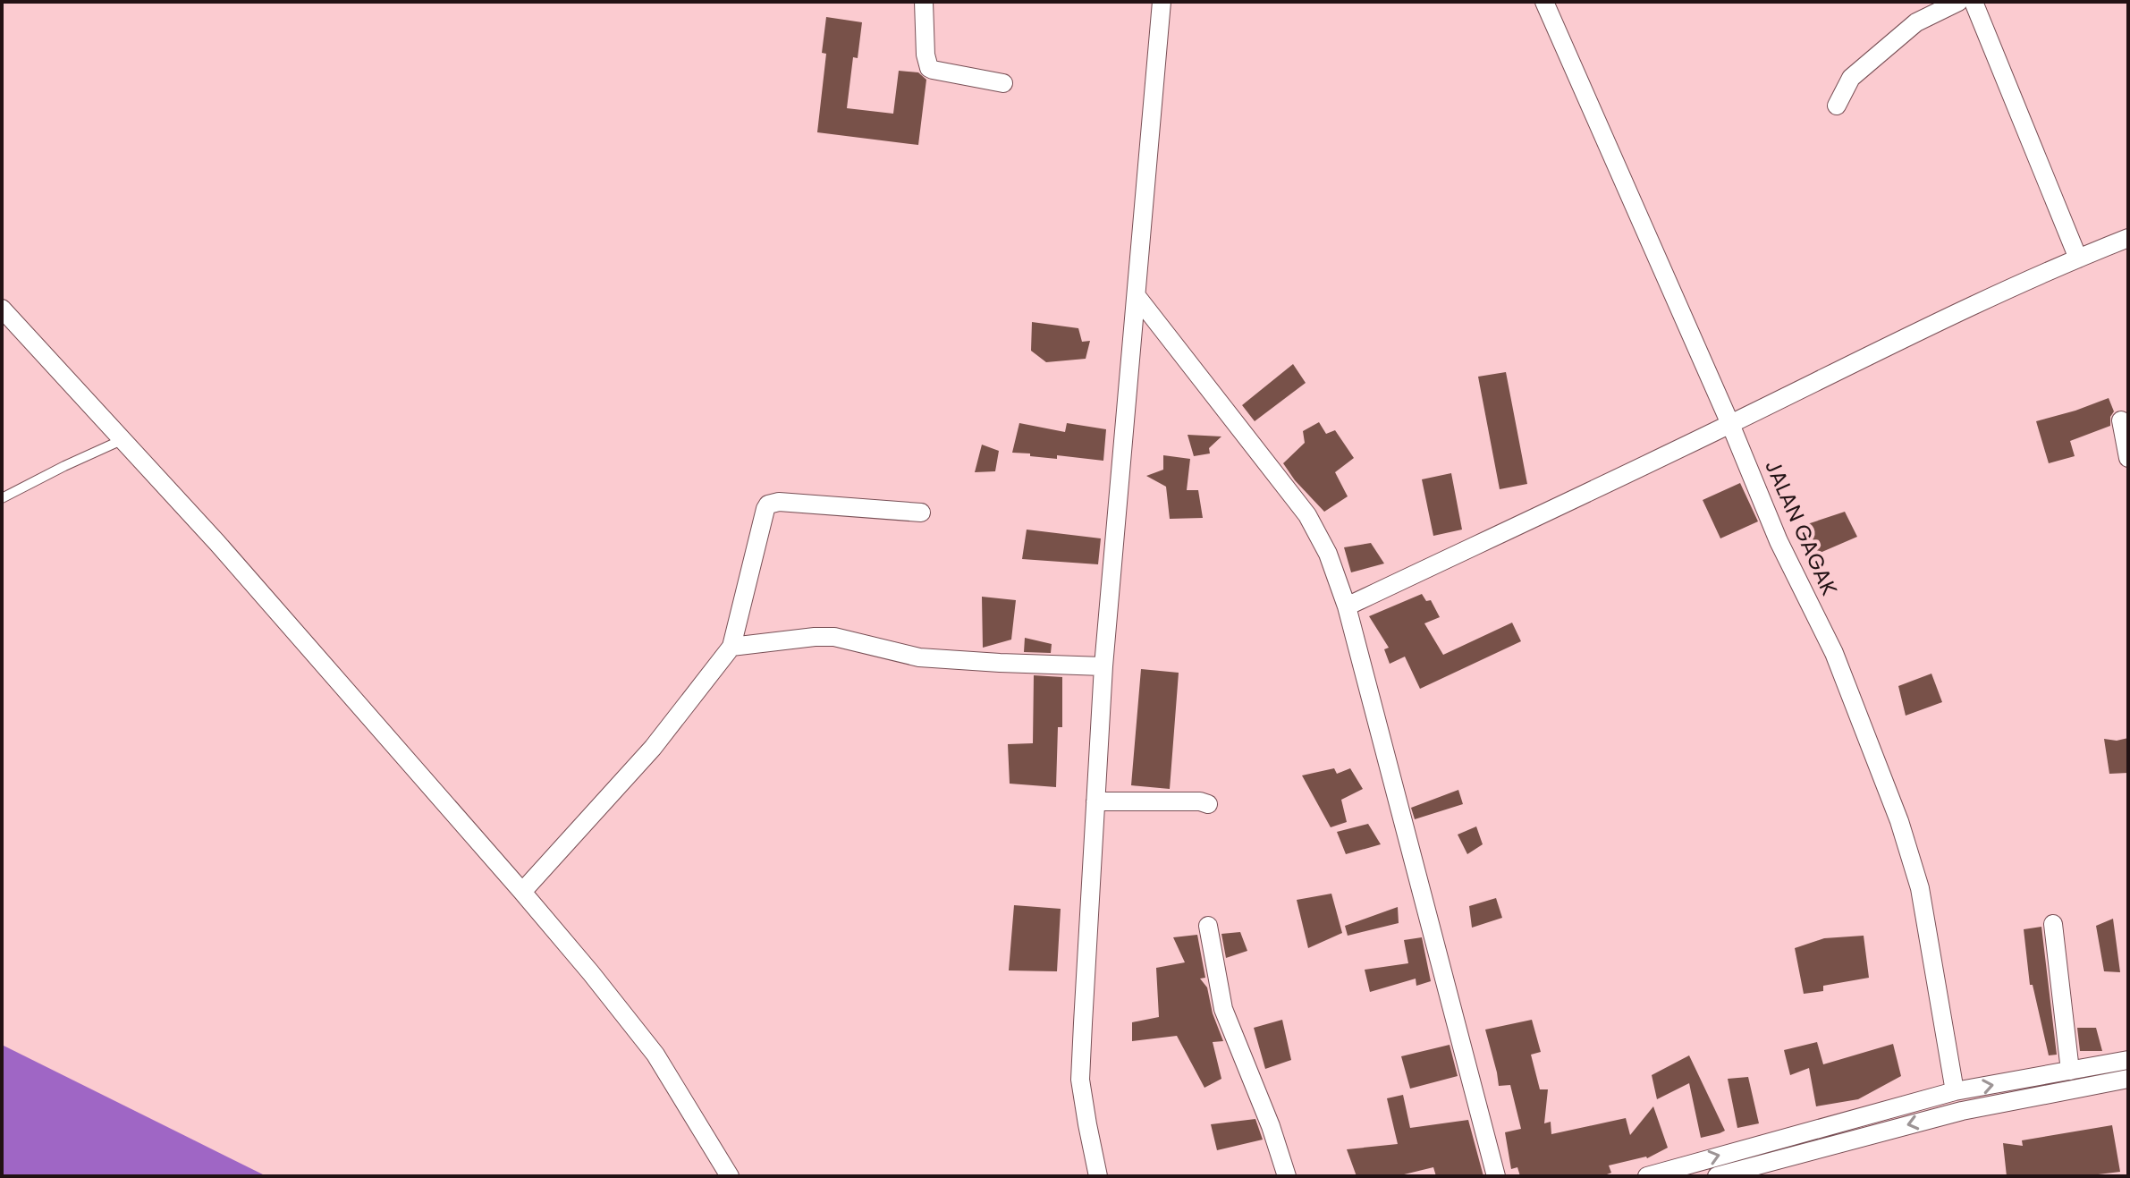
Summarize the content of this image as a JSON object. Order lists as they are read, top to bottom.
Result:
{
  "streets": {
    "street": ["JALAN GAGAK"]
  }
}
